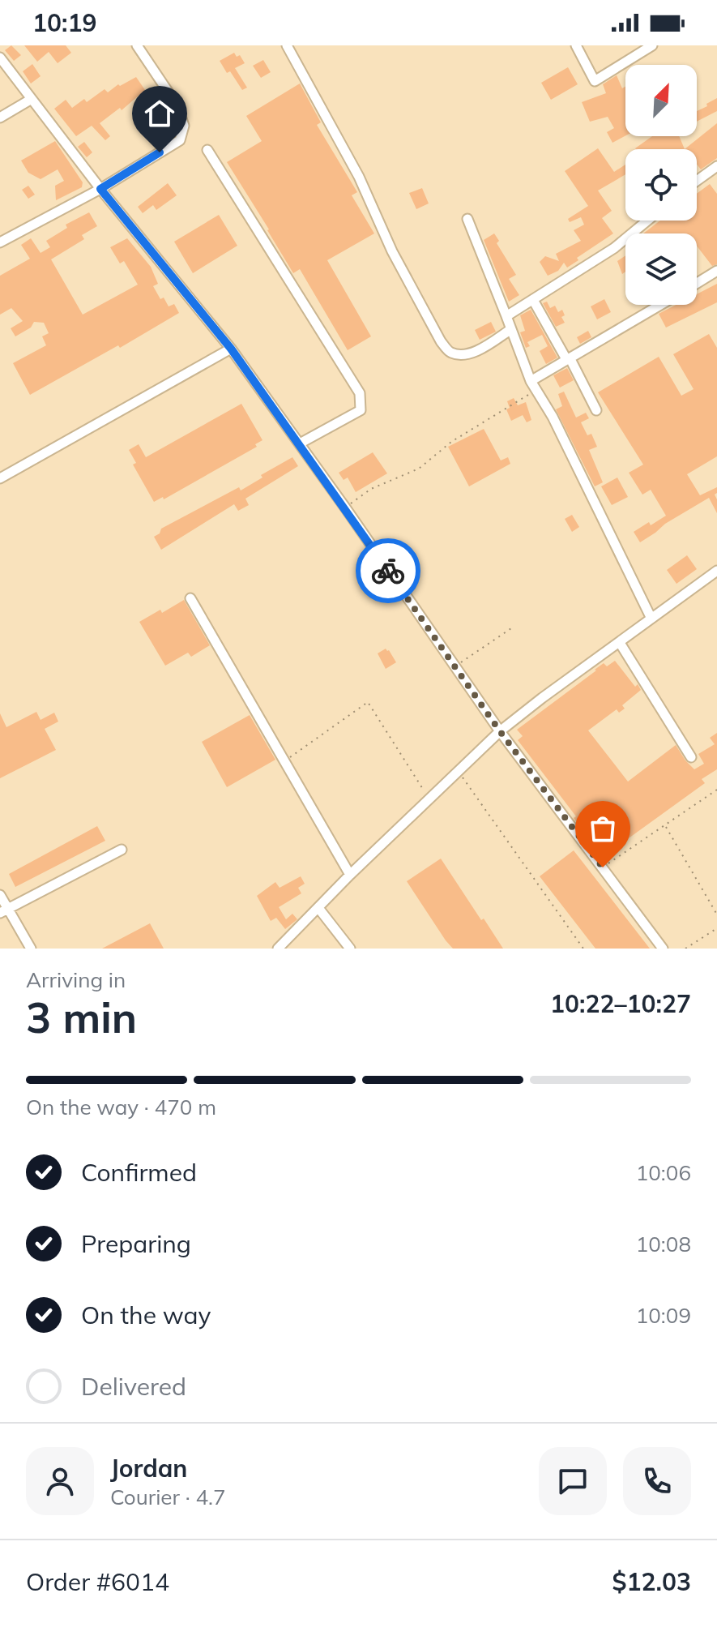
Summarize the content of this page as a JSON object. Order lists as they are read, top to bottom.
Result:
{
  "north": "top right",
  "page": {
    "status": "10:19",
    "heading": ["3 min", "Arriving in", "10:22–10:27"],
    "panel": [
      "Jordan",
      "Courier · 4.7",
      "Order #6014",
      "$12.03"
    ],
    "bar": "On the way · 470 m",
    "list": [
      ["Confirmed", "10:06"],
      ["Preparing", "10:08"],
      ["On the way", "10:09"],
      "Delivered"
    ]
  }
}
